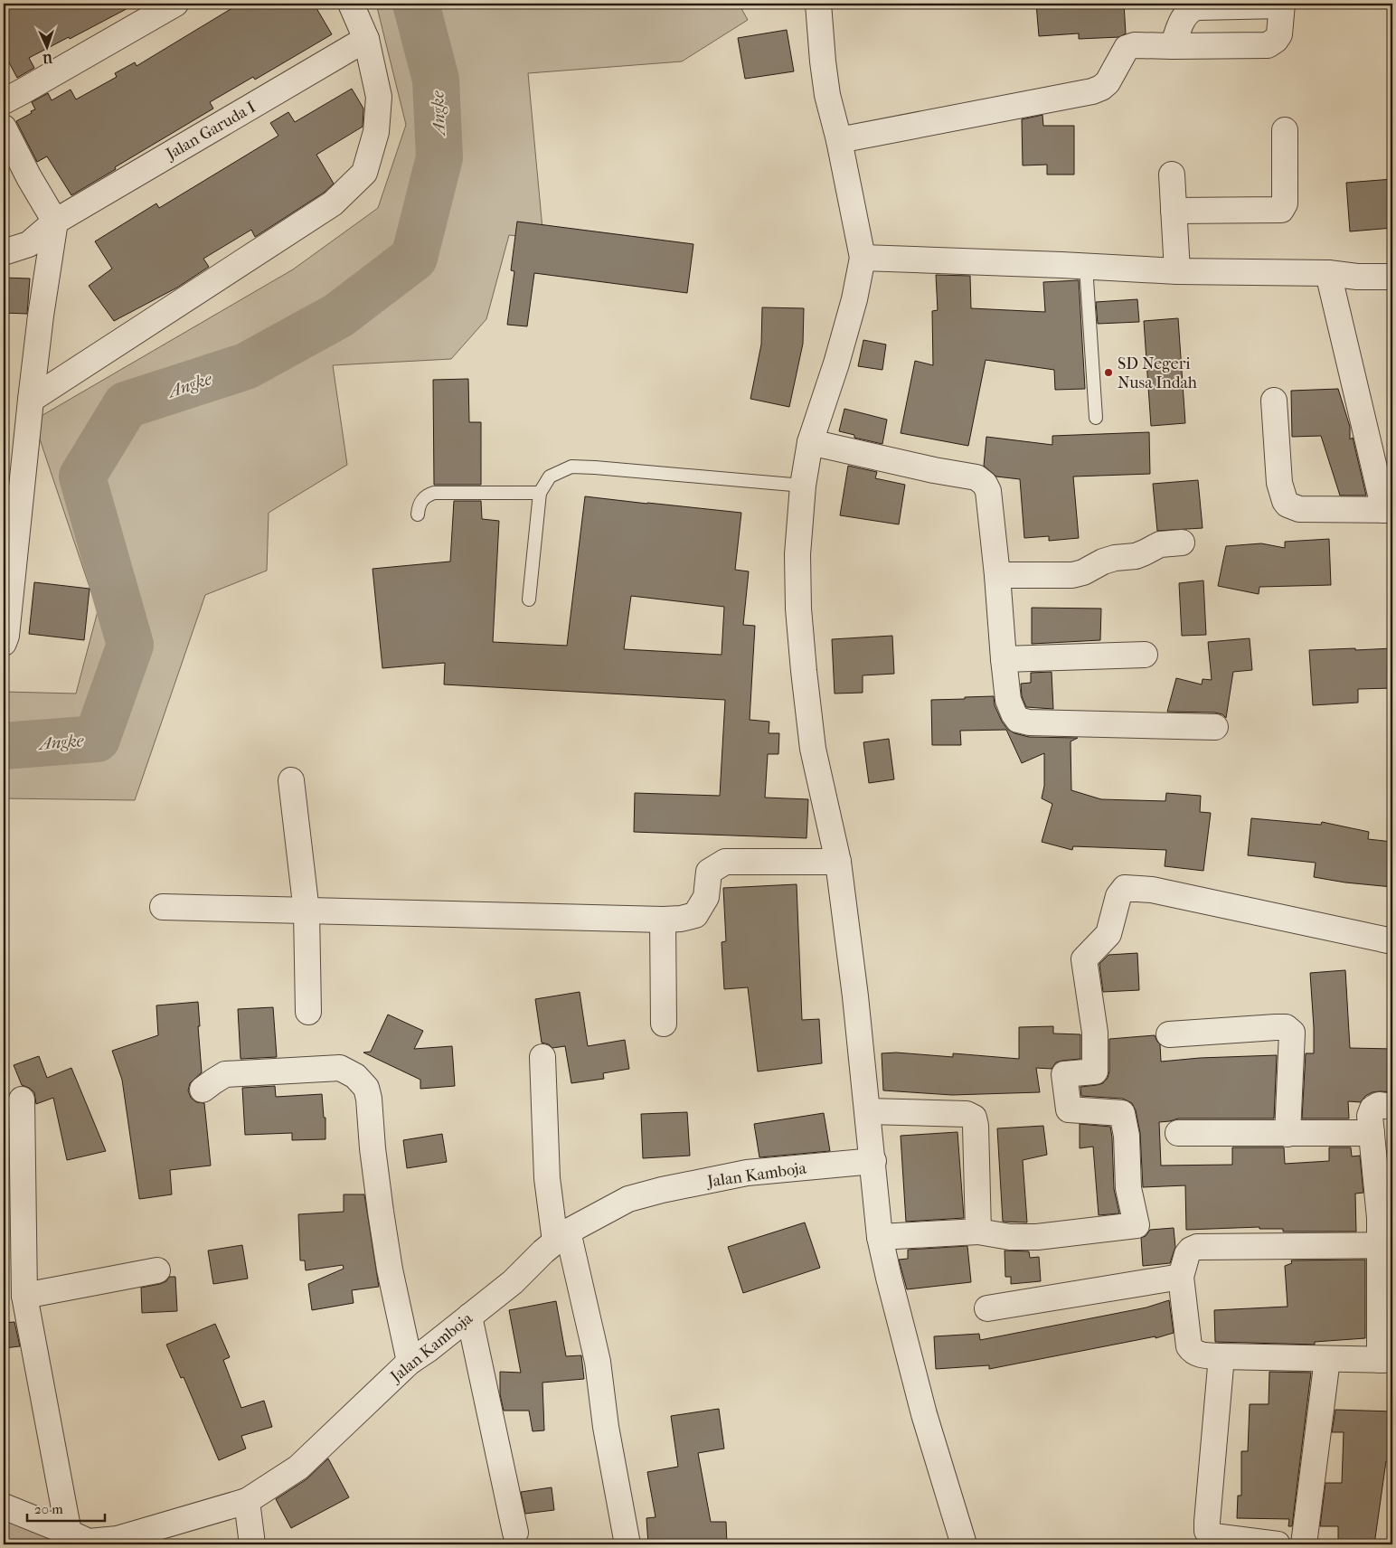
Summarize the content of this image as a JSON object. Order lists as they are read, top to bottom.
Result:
{
  "streets": {
    "street": ["Jalan Garuda I", "Jalan Kamboja"]
  },
  "water": ["Angke"],
  "places": ["SD Negeri Nusa Indah"],
  "scale_bar": "20 m",
  "north": "bottom"
}
